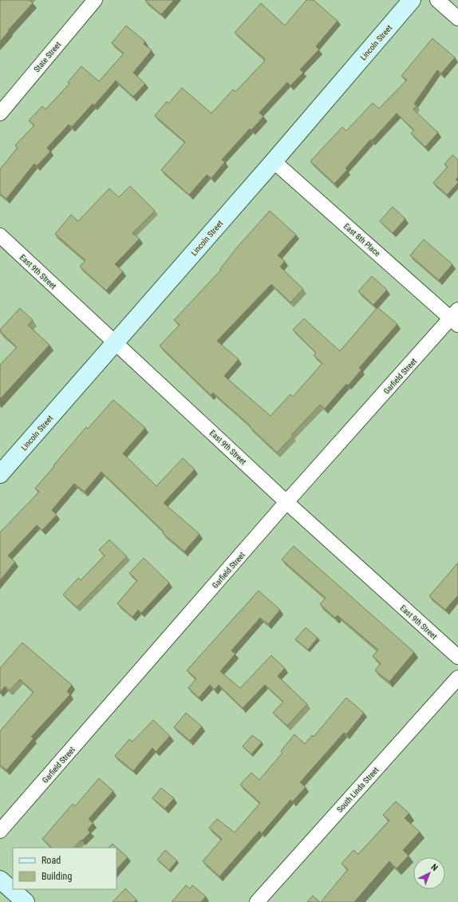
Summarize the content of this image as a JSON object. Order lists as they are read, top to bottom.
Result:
{
  "streets": {
    "main road": ["Lincoln Street"],
    "street": [
      "State Street",
      "East 8th Place",
      "East 9th Street",
      "Garfield Street",
      "South Linda Street"
    ]
  },
  "crossings": [
    ["Lincoln Street", "East 8th Place"],
    ["Lincoln Street", "East 9th Street"],
    ["East 8th Place", "Garfield Street"],
    ["East 9th Street", "Garfield Street"]
  ],
  "legend": ["Road", "Building"],
  "north": "top right"
}
